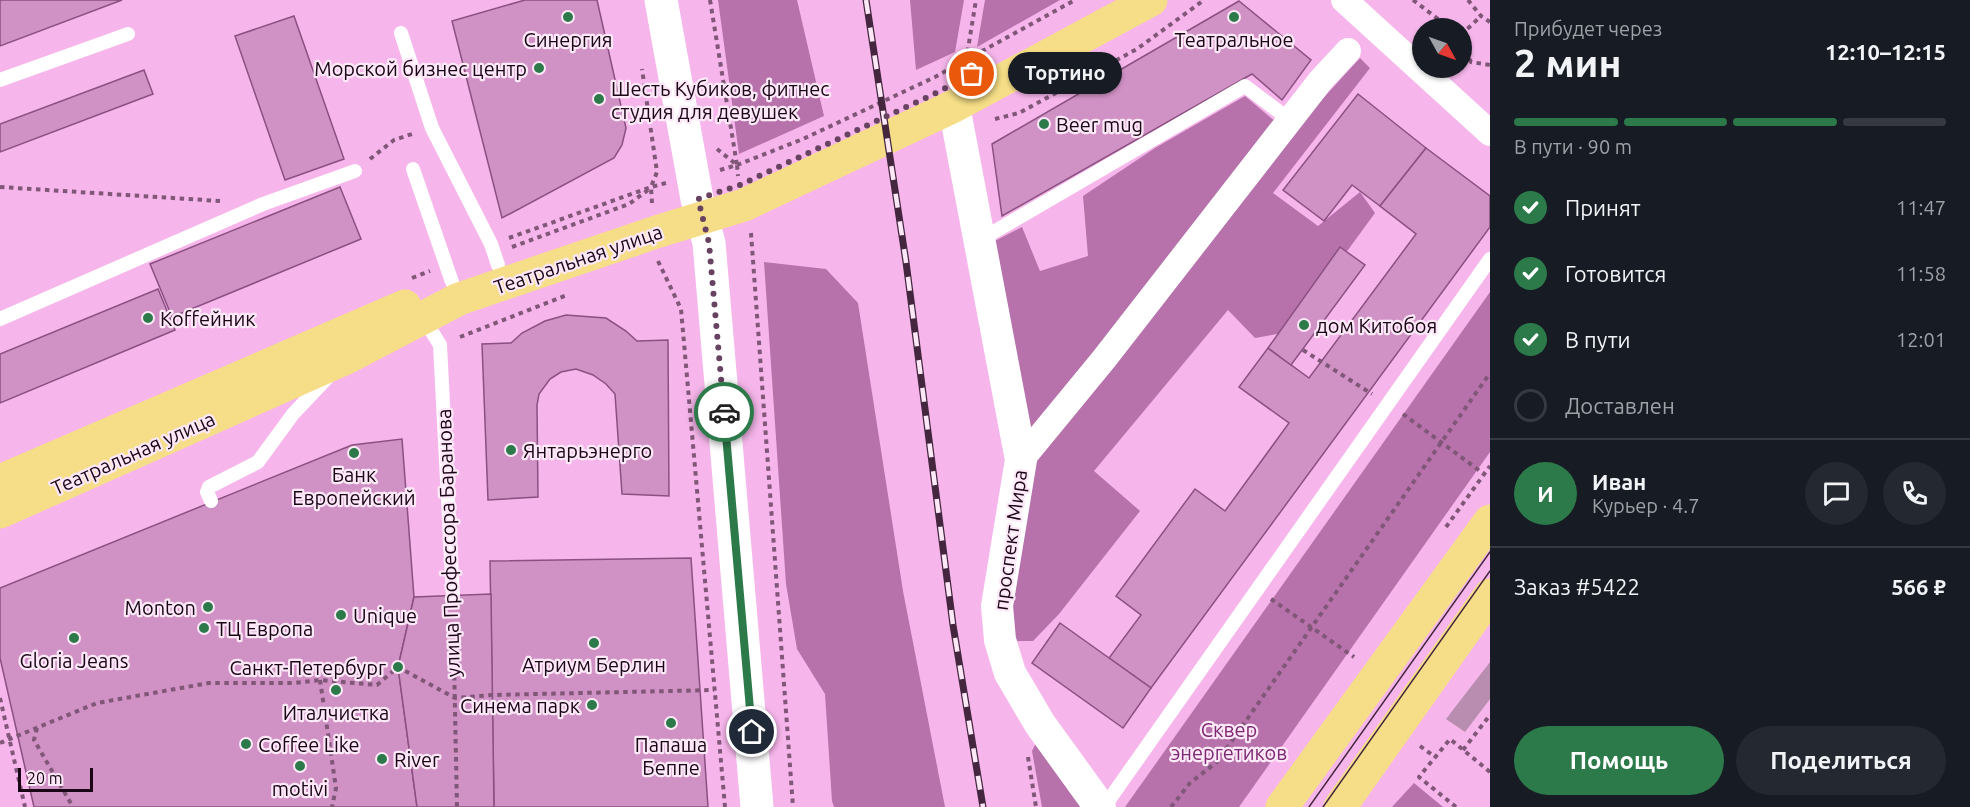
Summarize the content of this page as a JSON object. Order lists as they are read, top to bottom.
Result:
{
  "streets": {
    "main road": ["Театральная улица"],
    "street": ["проспект Мира"],
    "lane": ["улица Профессора Баранова"]
  },
  "crossings": [
    ["Театральная улица", "проспект Мира"],
    ["Театральная улица", "улица Профессора Баранова"]
  ],
  "parks": ["Сквер энергетиков"],
  "places": [
    "Синергия",
    "Театральное",
    "Морской бизнес центр",
    "Тортино",
    "Шесть Кубиков, фитнес студия для девушек",
    "Beer mug",
    "Коffейник",
    "дом Китобоя",
    "Янтарьэнерго",
    "Банк Европейский",
    "Monton",
    "Unique",
    "ТЦ Европа",
    "Gloria Jeans",
    "Атриум Берлин",
    "Санкт-Петербург",
    "Италчистка",
    "Синема парк",
    "Папаша Беппе",
    "Coffee Like",
    "River",
    "motivi"
  ],
  "scale_bar": "20 m",
  "north": "bottom right",
  "page": {
    "heading": ["2 мин", "Прибудет через", "12:10–12:15"],
    "panel": [
      "Иван",
      "Курьер · 4.7",
      "Заказ #5422",
      "566 ₽"
    ],
    "bubble": "Тортино",
    "bar": "В пути · 90 m",
    "list": [
      ["Принят", "11:47"],
      ["Готовится", "11:58"],
      ["В пути", "12:01"],
      "Доставлен"
    ],
    "round": "И",
    "buttons": ["Помощь", "Поделиться"],
    "scale": "20 m"
  }
}
